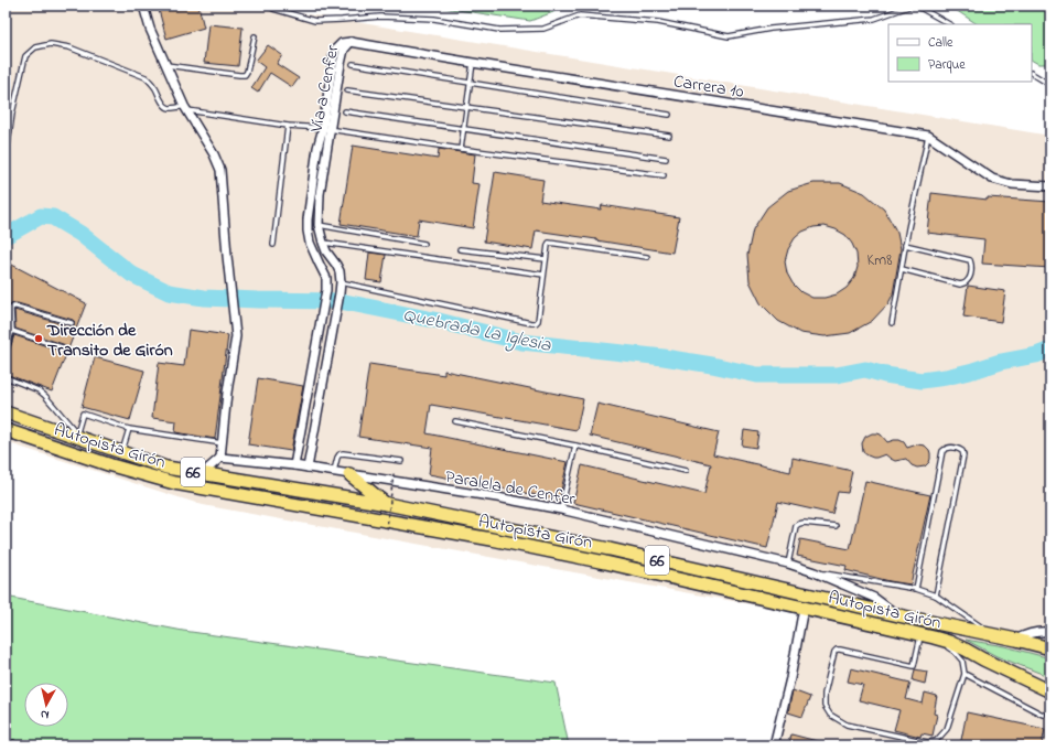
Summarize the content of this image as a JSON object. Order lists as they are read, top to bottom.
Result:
{
  "streets": {
    "highway": ["Autopista Girón", "66"],
    "street": ["Carrera 10", "Vía a Cenfer", "Paralela de Cenfer"]
  },
  "crossings": [
    ["Carrera 10", "Vía a Cenfer"],
    ["Vía a Cenfer", "Paralela de Cenfer"],
    ["Autopista Girón", "Paralela de Cenfer"]
  ],
  "water": ["Quebrada La Iglesia"],
  "places": ["Dirección de Transito de Girón"],
  "house_numbers": ["Km8"],
  "legend": ["Calle", "Parque"],
  "north": "bottom"
}
